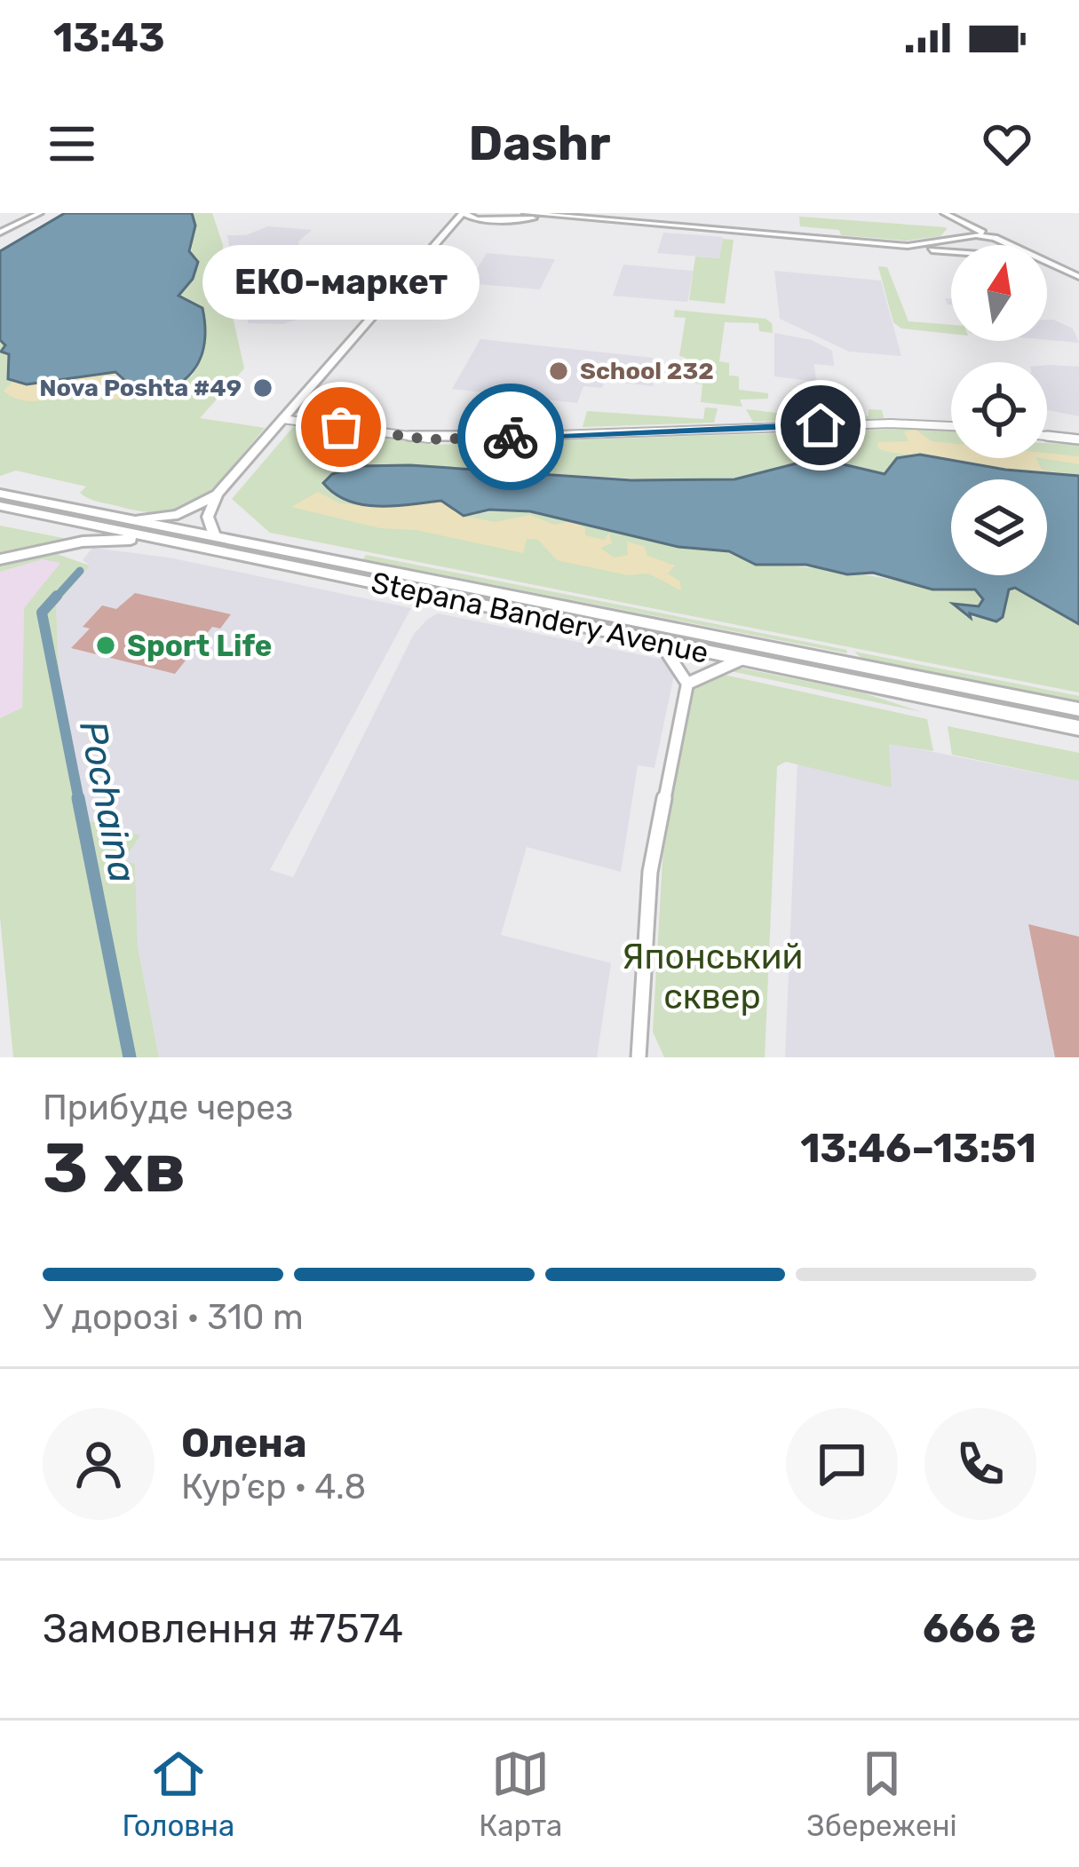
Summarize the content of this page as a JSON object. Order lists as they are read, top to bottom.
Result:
{
  "streets": {
    "main road": ["Stepana Bandery Avenue"]
  },
  "water": ["Pochaina"],
  "parks": ["Японський сквер"],
  "places": [
    "School 232",
    "Nova Poshta #49",
    "ЕКО-маркет",
    "Sport Life"
  ],
  "north": "top",
  "page": {
    "status": "13:43",
    "header": "Dashr",
    "bubble": "ЕКО-маркет",
    "heading": ["3 хв", "Прибуде через", "13:46–13:51"],
    "panel": [
      "Олена",
      "Кур’єр · 4.8",
      "Замовлення #7574",
      "666 ₴"
    ],
    "bar": "У дорозі · 310 m",
    "tabs": ["Головна", "Карта", "Збережені"]
  }
}
